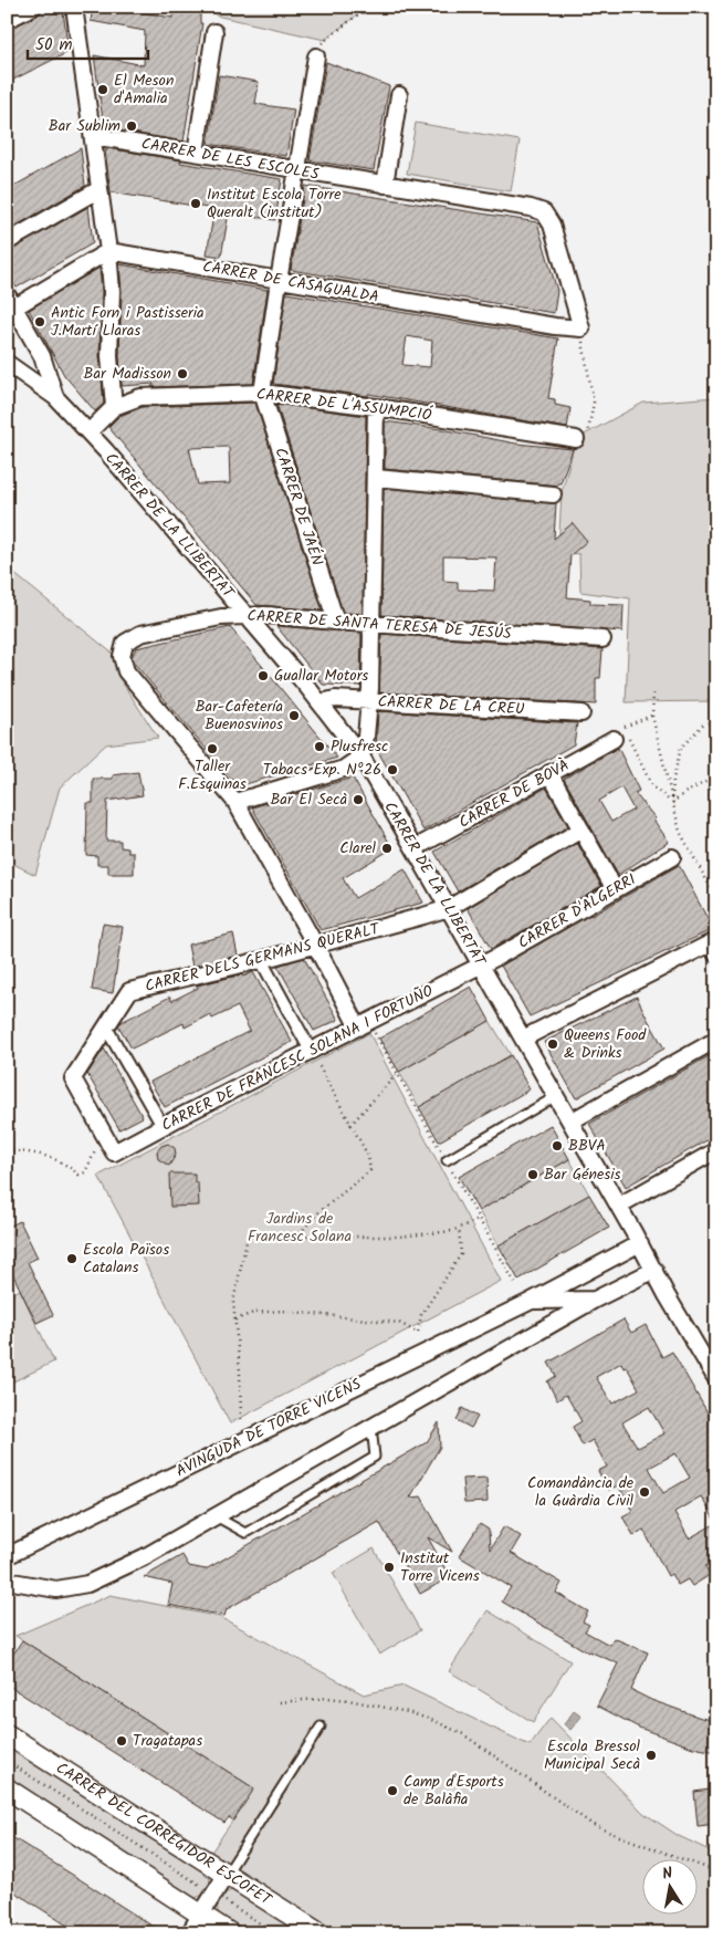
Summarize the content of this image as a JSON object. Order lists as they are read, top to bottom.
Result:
{
  "streets": {
    "street": [
      "CARRER DE LES ESCOLES",
      "CARRER DE CASAGUALDA",
      "CARRER DE L'ASSUMPCIÓ",
      "CARRER DE JAÉN",
      "CARRER DE LA LLIBERTAT",
      "CARRER DE SANTA TERESA DE JESÚS",
      "CARRER DE LA CREU",
      "CARRER DE BOVÀ",
      "CARRER D'ALGERRI",
      "CARRER DELS GERMANS QUERALT",
      "CARRER DE FRANCESC SOLANA I FORTUÑO",
      "AVINGUDA DE TORRE VICENS",
      "CARRER DEL CORREGIDOR ESCOFET"
    ]
  },
  "crossings": [
    ["CARRER DE LES ESCOLES", "CARRER DE CASAGUALDA"],
    ["CARRER DE L'ASSUMPCIÓ", "CARRER DE JAÉN"],
    ["CARRER DE L'ASSUMPCIÓ", "CARRER DE LA LLIBERTAT"],
    ["CARRER DE JAÉN", "CARRER DE SANTA TERESA DE JESÚS"],
    ["CARRER DE LA LLIBERTAT", "CARRER DE SANTA TERESA DE JESÚS"],
    ["CARRER DE LA LLIBERTAT", "CARRER DE LA CREU"],
    ["CARRER DE LA LLIBERTAT", "CARRER DE BOVÀ"],
    ["CARRER DE LA LLIBERTAT", "CARRER D'ALGERRI"],
    ["CARRER DE LA LLIBERTAT", "CARRER DELS GERMANS QUERALT"],
    ["CARRER DE LA LLIBERTAT", "CARRER DE FRANCESC SOLANA I FORTUÑO"],
    ["CARRER DE LA LLIBERTAT", "AVINGUDA DE TORRE VICENS"],
    ["CARRER D'ALGERRI", "CARRER DE FRANCESC SOLANA I FORTUÑO"],
    ["CARRER DELS GERMANS QUERALT", "CARRER DE FRANCESC SOLANA I FORTUÑO"]
  ],
  "parks": ["Jardins de Francesc Solana"],
  "places": [
    "El Meson d'Amalia",
    "Bar Sublim",
    "Institut Escola Torre Queralt (institut)",
    "Antic Forn i Pastisseria J.Martí Llaras",
    "Bar Madisson",
    "Guallar Motors",
    "Bar-Cafetería Buenosvinos",
    "Plusfresc",
    "Taller F.Esquinas",
    "Tabacs Exp. Nº26",
    "Bar El Secà",
    "Clarel",
    "Queens Food & Drinks",
    "BBVA",
    "Bar Génesis",
    "Escola Països Catalans",
    "Comandància de la Guàrdia Civil",
    "Institut Torre Vicens",
    "Tragatapas",
    "Escola Bressol Municipal Secà",
    "Camp d'Esports de Balàfia"
  ],
  "scale_bar": "50 m",
  "north": "top"
}
